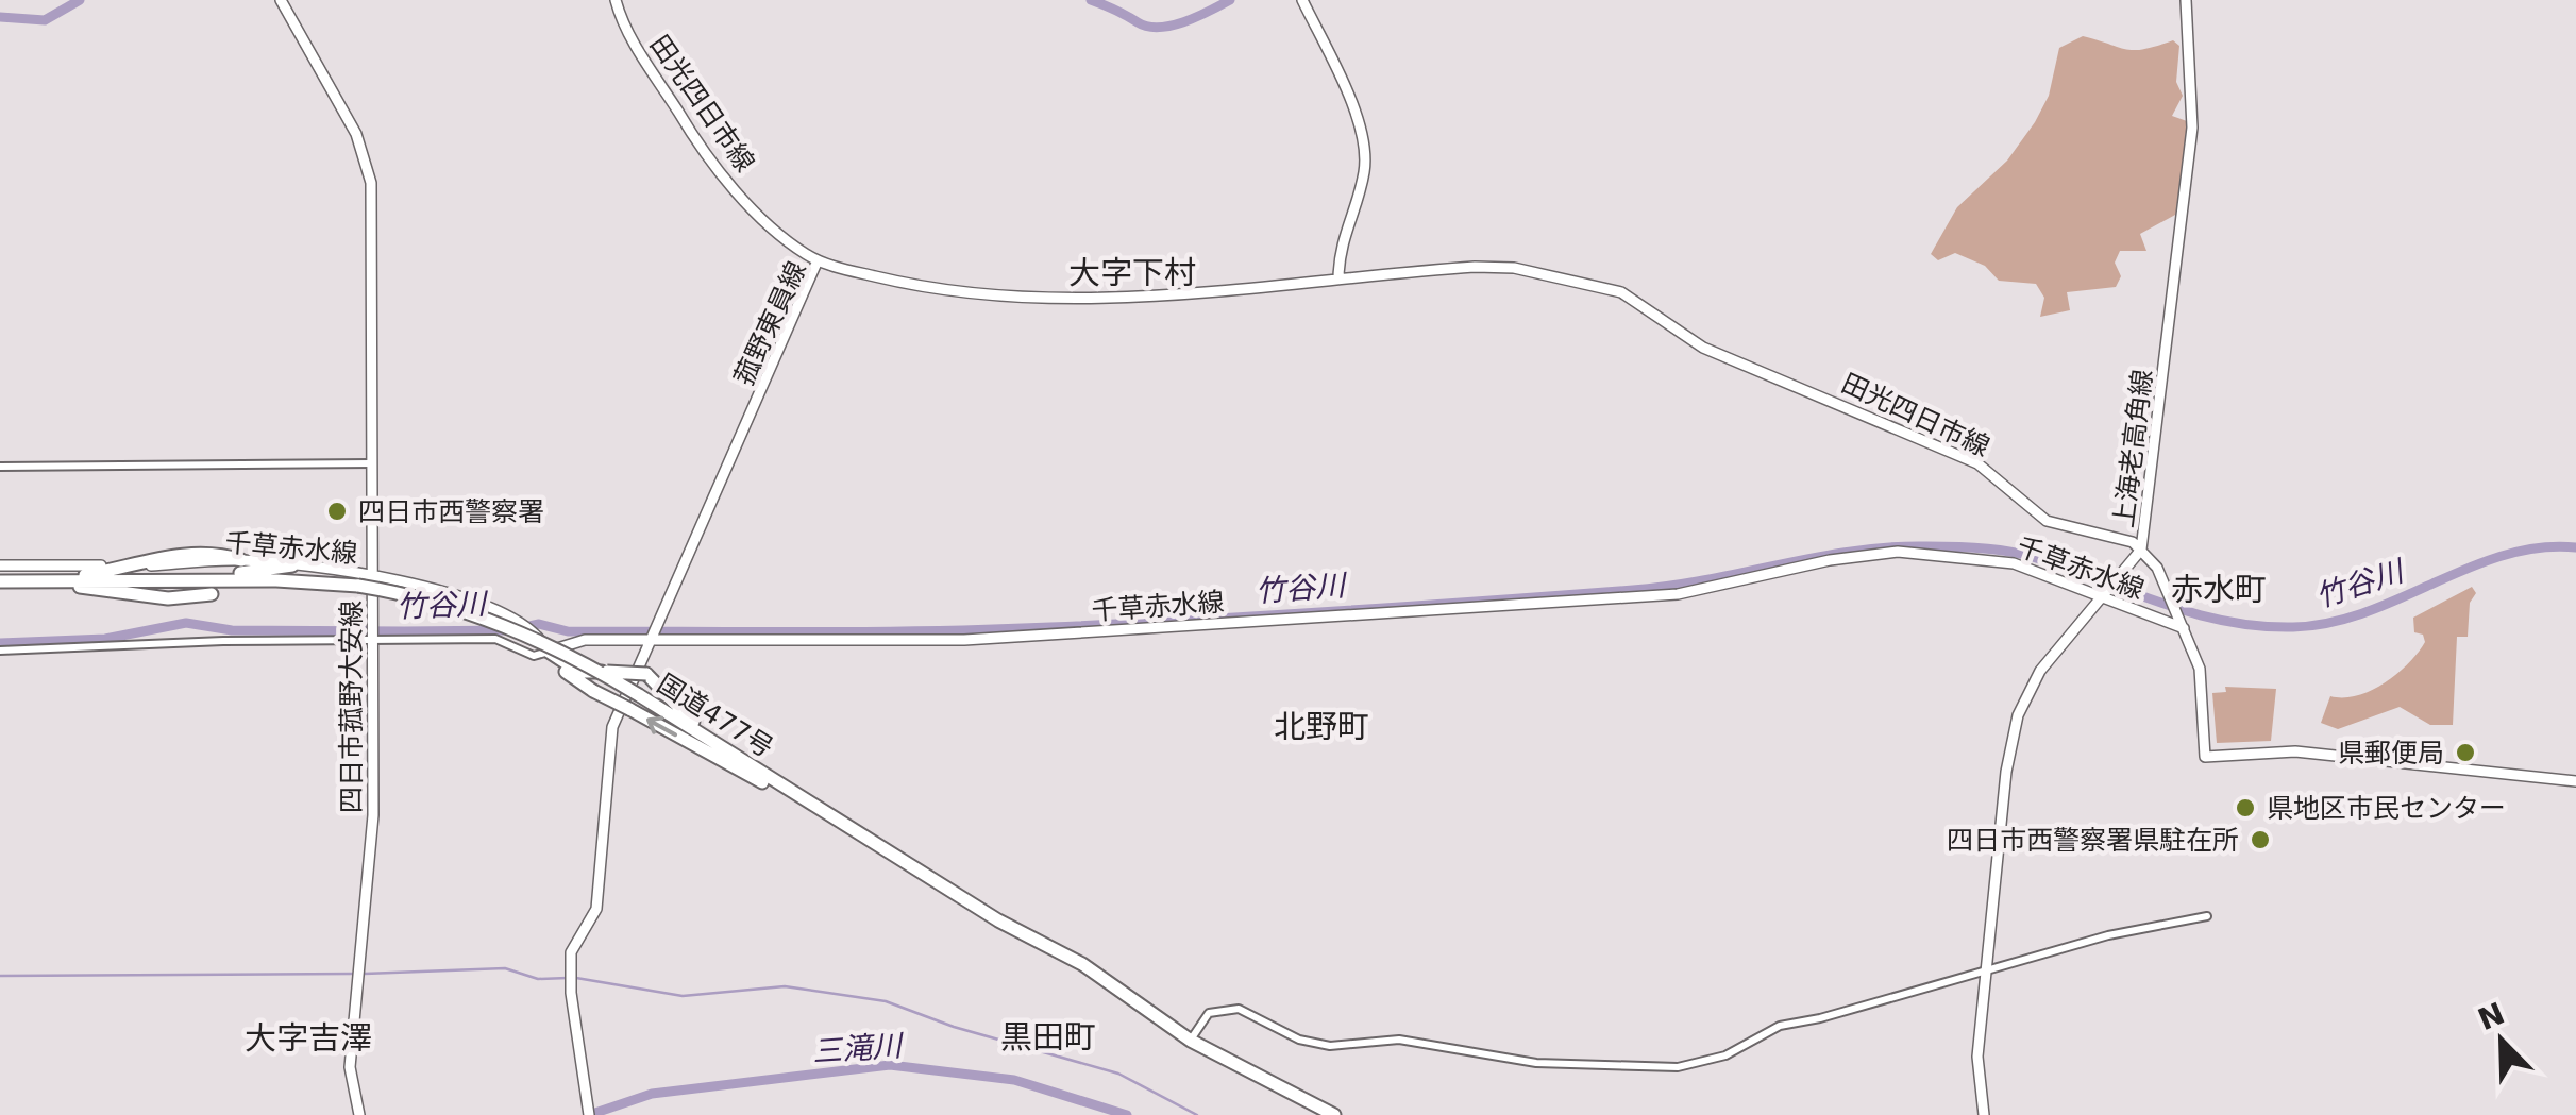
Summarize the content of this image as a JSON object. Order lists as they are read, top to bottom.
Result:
{
  "streets": {
    "highway": ["国道477号"],
    "main road": [
      "田光四日市線",
      "菰野東員線",
      "上海老高角線",
      "千草赤水線",
      "四日市菰野大安線"
    ]
  },
  "crossings": [
    ["田光四日市線", "菰野東員線"],
    ["田光四日市線", "上海老高角線"],
    ["菰野東員線", "千草赤水線"],
    ["上海老高角線", "千草赤水線"],
    ["千草赤水線", "四日市菰野大安線"]
  ],
  "districts": [
    "大字下村",
    "赤水町",
    "北野町",
    "黒田町",
    "大字吉澤"
  ],
  "water": ["竹谷川", "三滝川"],
  "places": [
    "四日市西警察署",
    "県郵便局",
    "県地区市民センター",
    "四日市西警察署県駐在所"
  ],
  "north": "top left"
}
